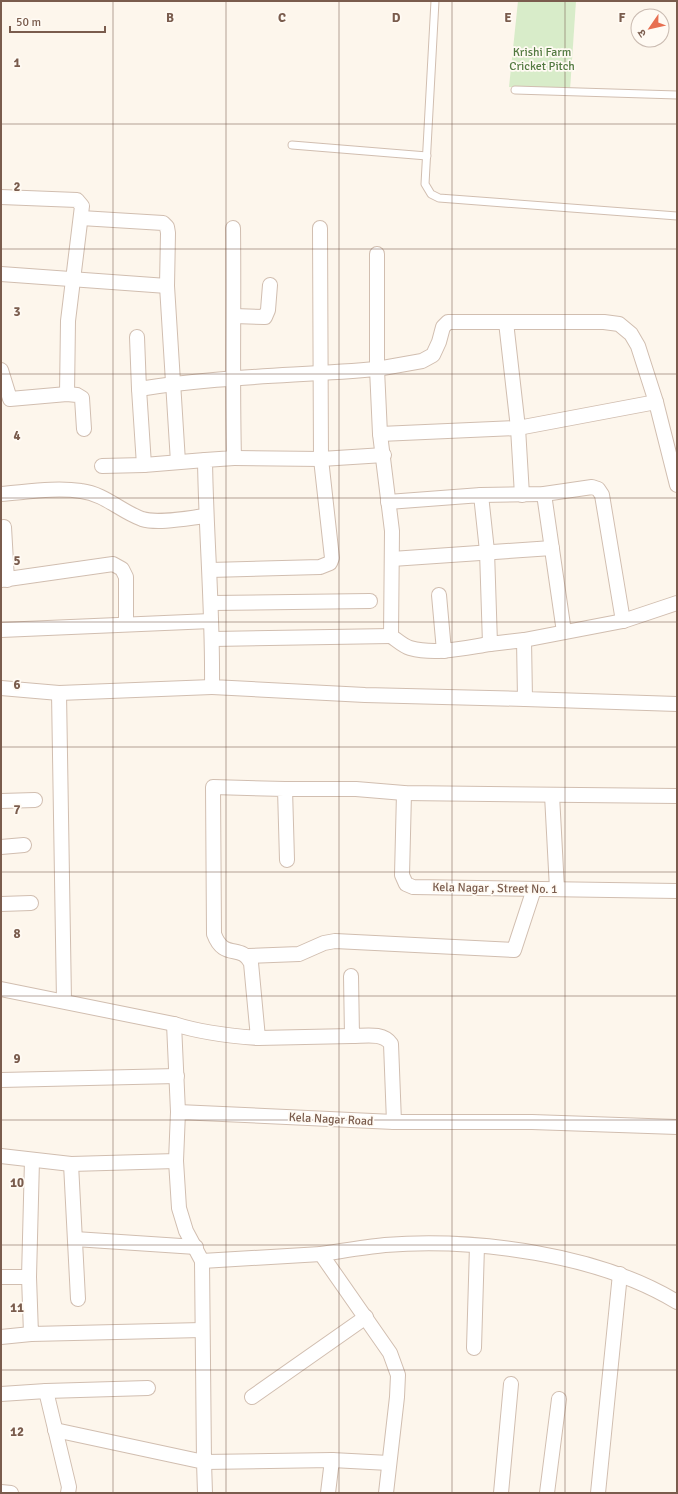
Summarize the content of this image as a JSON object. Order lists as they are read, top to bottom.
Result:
{
  "streets": {
    "street": ["Kela Nagar , Street No. 1", "Kela Nagar Road"]
  },
  "parks": ["Krishi Farm Cricket Pitch"],
  "scale_bar": "50 m",
  "north": "bottom left",
  "grid": {
    "columns": [
      "B",
      "C",
      "D",
      "E",
      "F"
    ],
    "rows": [
      "1",
      "2",
      "3",
      "4",
      "5",
      "6",
      "7",
      "8",
      "9",
      "10",
      "11",
      "12"
    ]
  }
}
